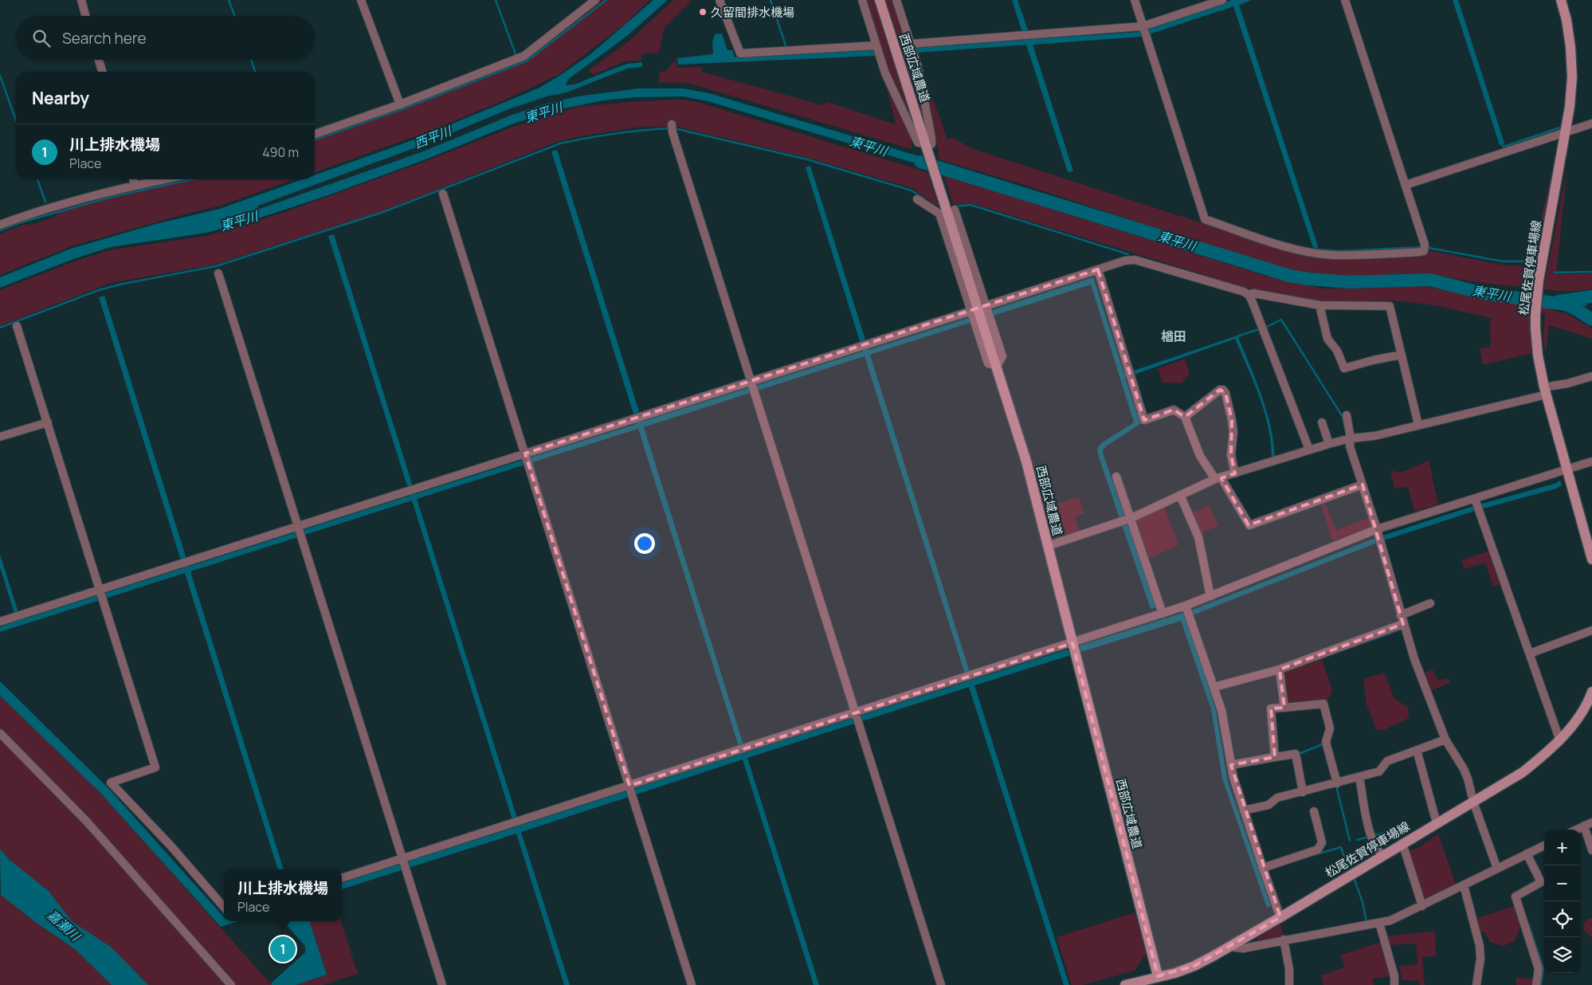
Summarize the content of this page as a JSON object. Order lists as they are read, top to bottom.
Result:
{
  "streets": {
    "main road": ["西部広域農道", "松尾佐賀停車場線"]
  },
  "crossings": [
    ["西部広域農道", "松尾佐賀停車場線"]
  ],
  "districts": ["楢田"],
  "water": ["東平川", "西平川", "嘉瀬川"],
  "places": ["久留間排水機場"],
  "page": {
    "search": "Search here",
    "heading": "Nearby",
    "list": [
      {
        "mark": "1",
        "name": "川上排水機場",
        "note": "Place",
        "value": "490 m"
      }
    ],
    "map_buttons": ["+", "−"],
    "popup": ["川上排水機場", "Place"],
    "pins": "1"
  }
}
